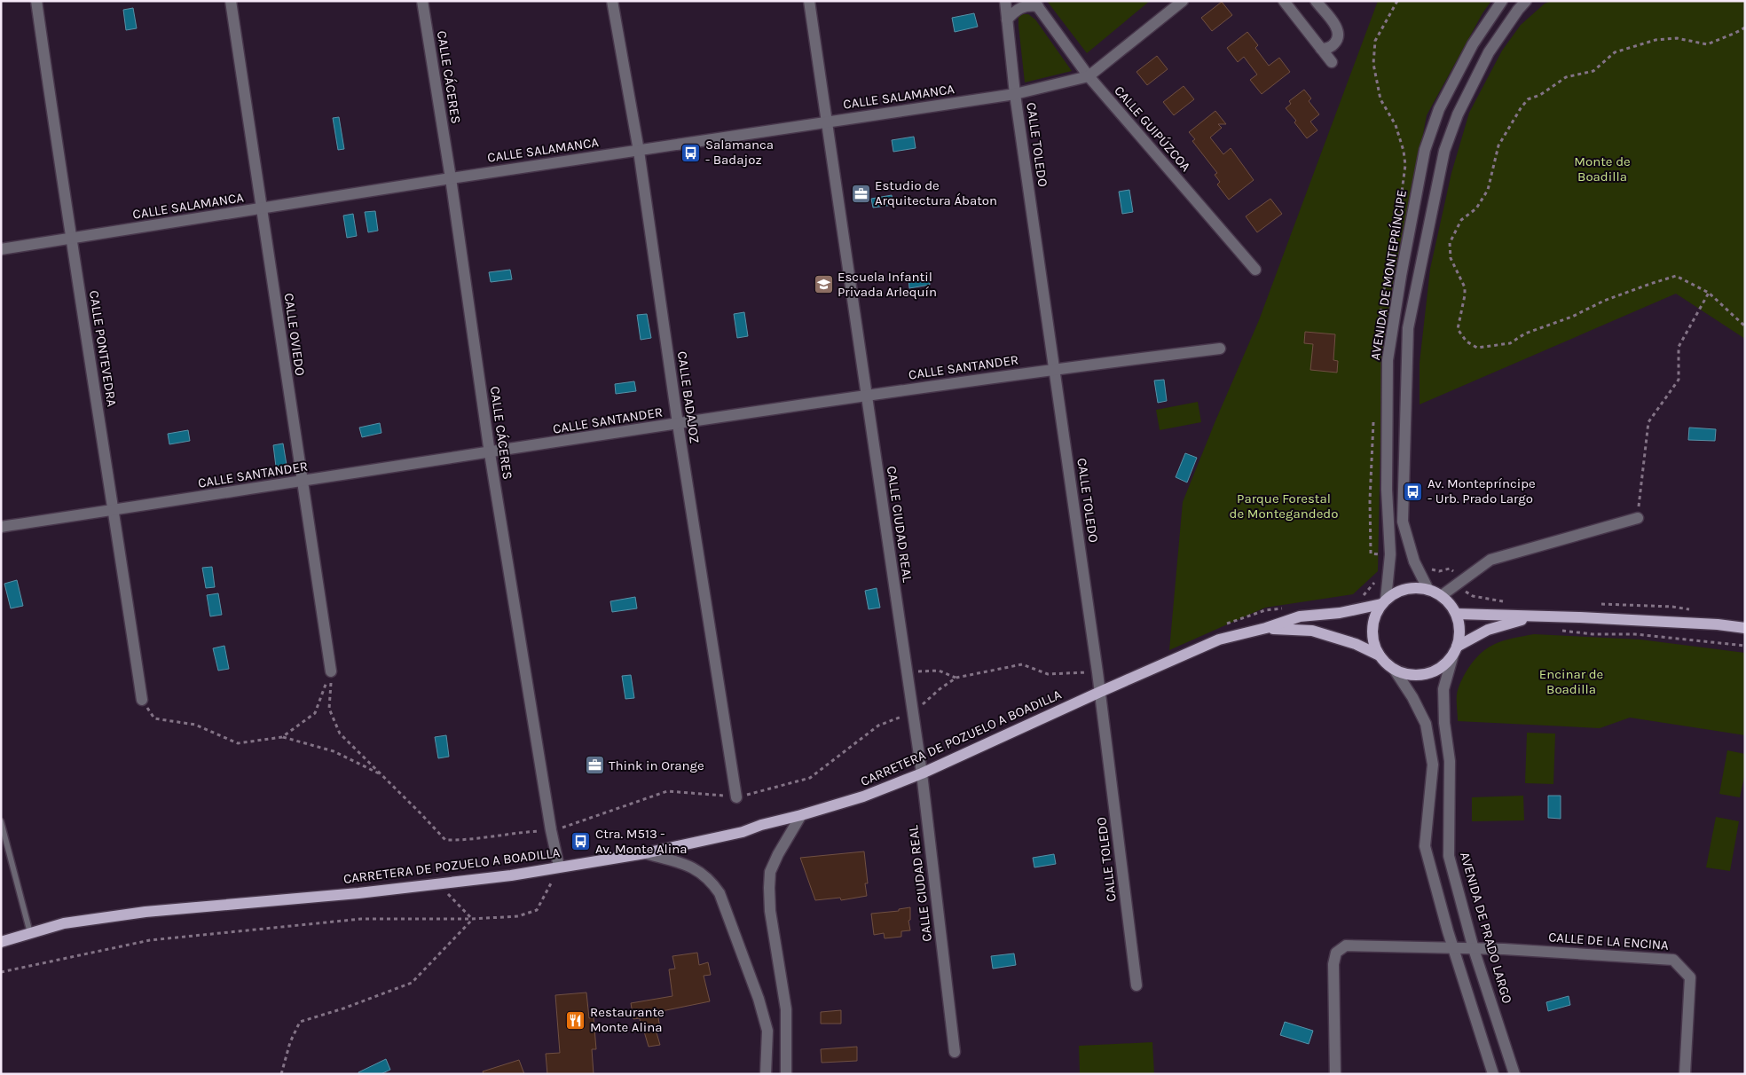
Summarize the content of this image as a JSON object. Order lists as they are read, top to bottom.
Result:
{
  "streets": {
    "main road": ["CARRETERA DE POZUELO A BOADILLA"],
    "street": [
      "CALLE CÁCERES",
      "CALLE SALAMANCA",
      "CALLE GUIPÚZCOA",
      "CALLE TOLEDO",
      "AVENIDA DE MONTEPRÍNCIPE",
      "CALLE OVIEDO",
      "CALLE PONTEVEDRA",
      "CALLE SANTANDER",
      "CALLE BADAJOZ",
      "CALLE CIUDAD REAL",
      "AVENIDA DE PRADO LARGO",
      "CALLE DE LA ENCINA"
    ]
  },
  "crossings": [
    ["CALLE CÁCERES", "CALLE SALAMANCA"],
    ["CALLE CÁCERES", "CALLE SANTANDER"],
    ["CALLE CÁCERES", "CARRETERA DE POZUELO A BOADILLA"],
    ["CALLE SALAMANCA", "CALLE GUIPÚZCOA"],
    ["CALLE SALAMANCA", "CALLE TOLEDO"],
    ["CALLE SALAMANCA", "CALLE OVIEDO"],
    ["CALLE SALAMANCA", "CALLE PONTEVEDRA"],
    ["CALLE SALAMANCA", "CALLE BADAJOZ"],
    ["CALLE SALAMANCA", "CALLE CIUDAD REAL"],
    ["CALLE TOLEDO", "CALLE SANTANDER"],
    ["CALLE TOLEDO", "CARRETERA DE POZUELO A BOADILLA"],
    ["AVENIDA DE MONTEPRÍNCIPE", "CARRETERA DE POZUELO A BOADILLA"],
    ["AVENIDA DE MONTEPRÍNCIPE", "AVENIDA DE PRADO LARGO"],
    ["CALLE OVIEDO", "CALLE SANTANDER"],
    ["CALLE PONTEVEDRA", "CALLE SANTANDER"],
    ["CALLE SANTANDER", "CALLE BADAJOZ"],
    ["CALLE SANTANDER", "CALLE CIUDAD REAL"],
    ["CALLE CIUDAD REAL", "CARRETERA DE POZUELO A BOADILLA"],
    ["CARRETERA DE POZUELO A BOADILLA", "AVENIDA DE PRADO LARGO"],
    ["AVENIDA DE PRADO LARGO", "CALLE DE LA ENCINA"]
  ],
  "parks": ["Monte de Boadilla", "Parque Forestal de Montegandedo", "Encinar de Boadilla"],
  "places": {
    "bus stop": ["Salamanca - Badajoz", "Av. Montepríncipe - Urb. Prado Largo", "Ctra. M513 - Av. Monte Alina"],
    "office": ["Estudio de Arquitectura Ábaton", "Think in Orange"],
    "school or university": ["Escuela Infantil Privada Arlequín"],
    "restaurant": ["Restaurante Monte Alina"]
  }
}
